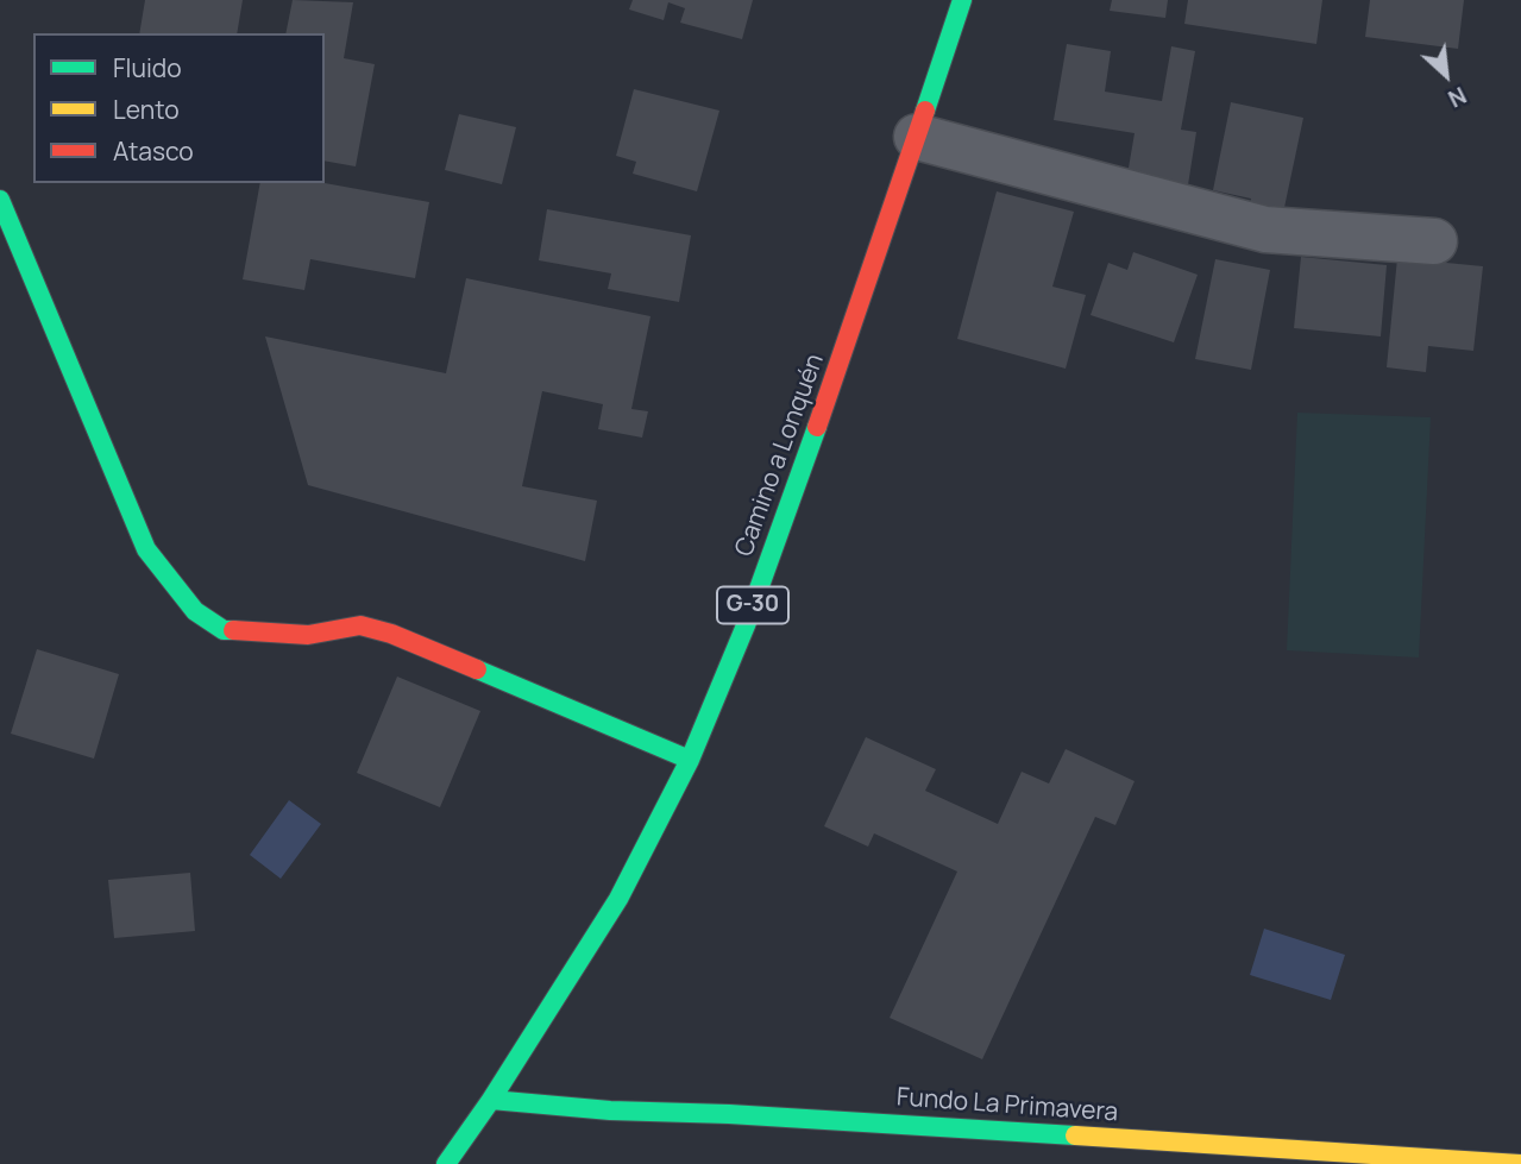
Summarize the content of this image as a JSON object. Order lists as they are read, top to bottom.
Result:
{
  "streets": {
    "street": ["Camino a Lonquén", "G-30", "Fundo La Primavera"]
  },
  "crossings": [
    ["Camino a Lonquén", "Fundo La Primavera"]
  ],
  "legend": ["Fluido", "Lento", "Atasco"],
  "north": "bottom right"
}
